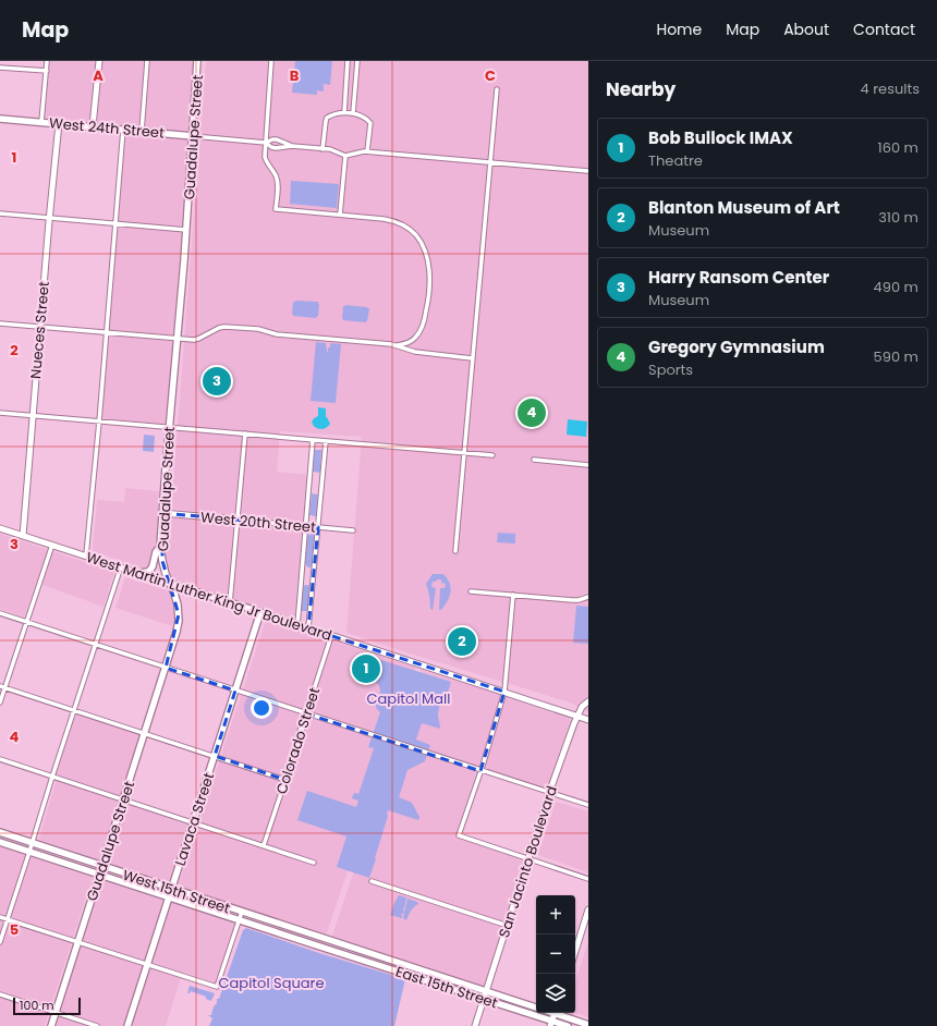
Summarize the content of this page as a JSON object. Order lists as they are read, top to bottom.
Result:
{
  "streets": {
    "main road": [
      "West 24th Street",
      "Guadalupe Street",
      "Nueces Street",
      "West 20th Street",
      "West Martin Luther King Jr Boulevard",
      "Colorado Street",
      "Lavaca Street",
      "San Jacinto Boulevard",
      "West 15th Street",
      "East 15th Street"
    ]
  },
  "crossings": [
    ["West 24th Street", "Guadalupe Street"],
    ["West 24th Street", "Nueces Street"],
    ["Guadalupe Street", "West 20th Street"],
    ["Guadalupe Street", "West Martin Luther King Jr Boulevard"],
    ["Guadalupe Street", "West 15th Street"],
    ["Nueces Street", "West Martin Luther King Jr Boulevard"],
    ["West Martin Luther King Jr Boulevard", "Colorado Street"],
    ["West Martin Luther King Jr Boulevard", "Lavaca Street"],
    ["West Martin Luther King Jr Boulevard", "San Jacinto Boulevard"],
    ["Lavaca Street", "West 15th Street"],
    ["San Jacinto Boulevard", "East 15th Street"],
    ["West 15th Street", "East 15th Street"]
  ],
  "parks": ["Capitol Mall", "Capitol Square"],
  "scale_bar": "100 m",
  "page": {
    "header": "Map",
    "nav": [
      "Home",
      "Map",
      "About",
      "Contact"
    ],
    "heading": ["Nearby", "4 results"],
    "list": [
      {
        "mark": "1",
        "name": "Bob Bullock IMAX",
        "note": "Theatre",
        "value": "160 m"
      },
      {
        "mark": "2",
        "name": "Blanton Museum of Art",
        "note": "Museum",
        "value": "310 m"
      },
      {
        "mark": "3",
        "name": "Harry Ransom Center",
        "note": "Museum",
        "value": "490 m"
      },
      {
        "mark": "4",
        "name": "Gregory Gymnasium",
        "note": "Sports",
        "value": "590 m"
      }
    ],
    "pins": [
      "3",
      "4",
      "2",
      "1"
    ],
    "map_buttons": ["+", "−"],
    "scale": "100 m"
  },
  "grid": {
    "columns": ["A", "B", "C"],
    "rows": [
      "1",
      "2",
      "3",
      "4",
      "5"
    ]
  }
}
